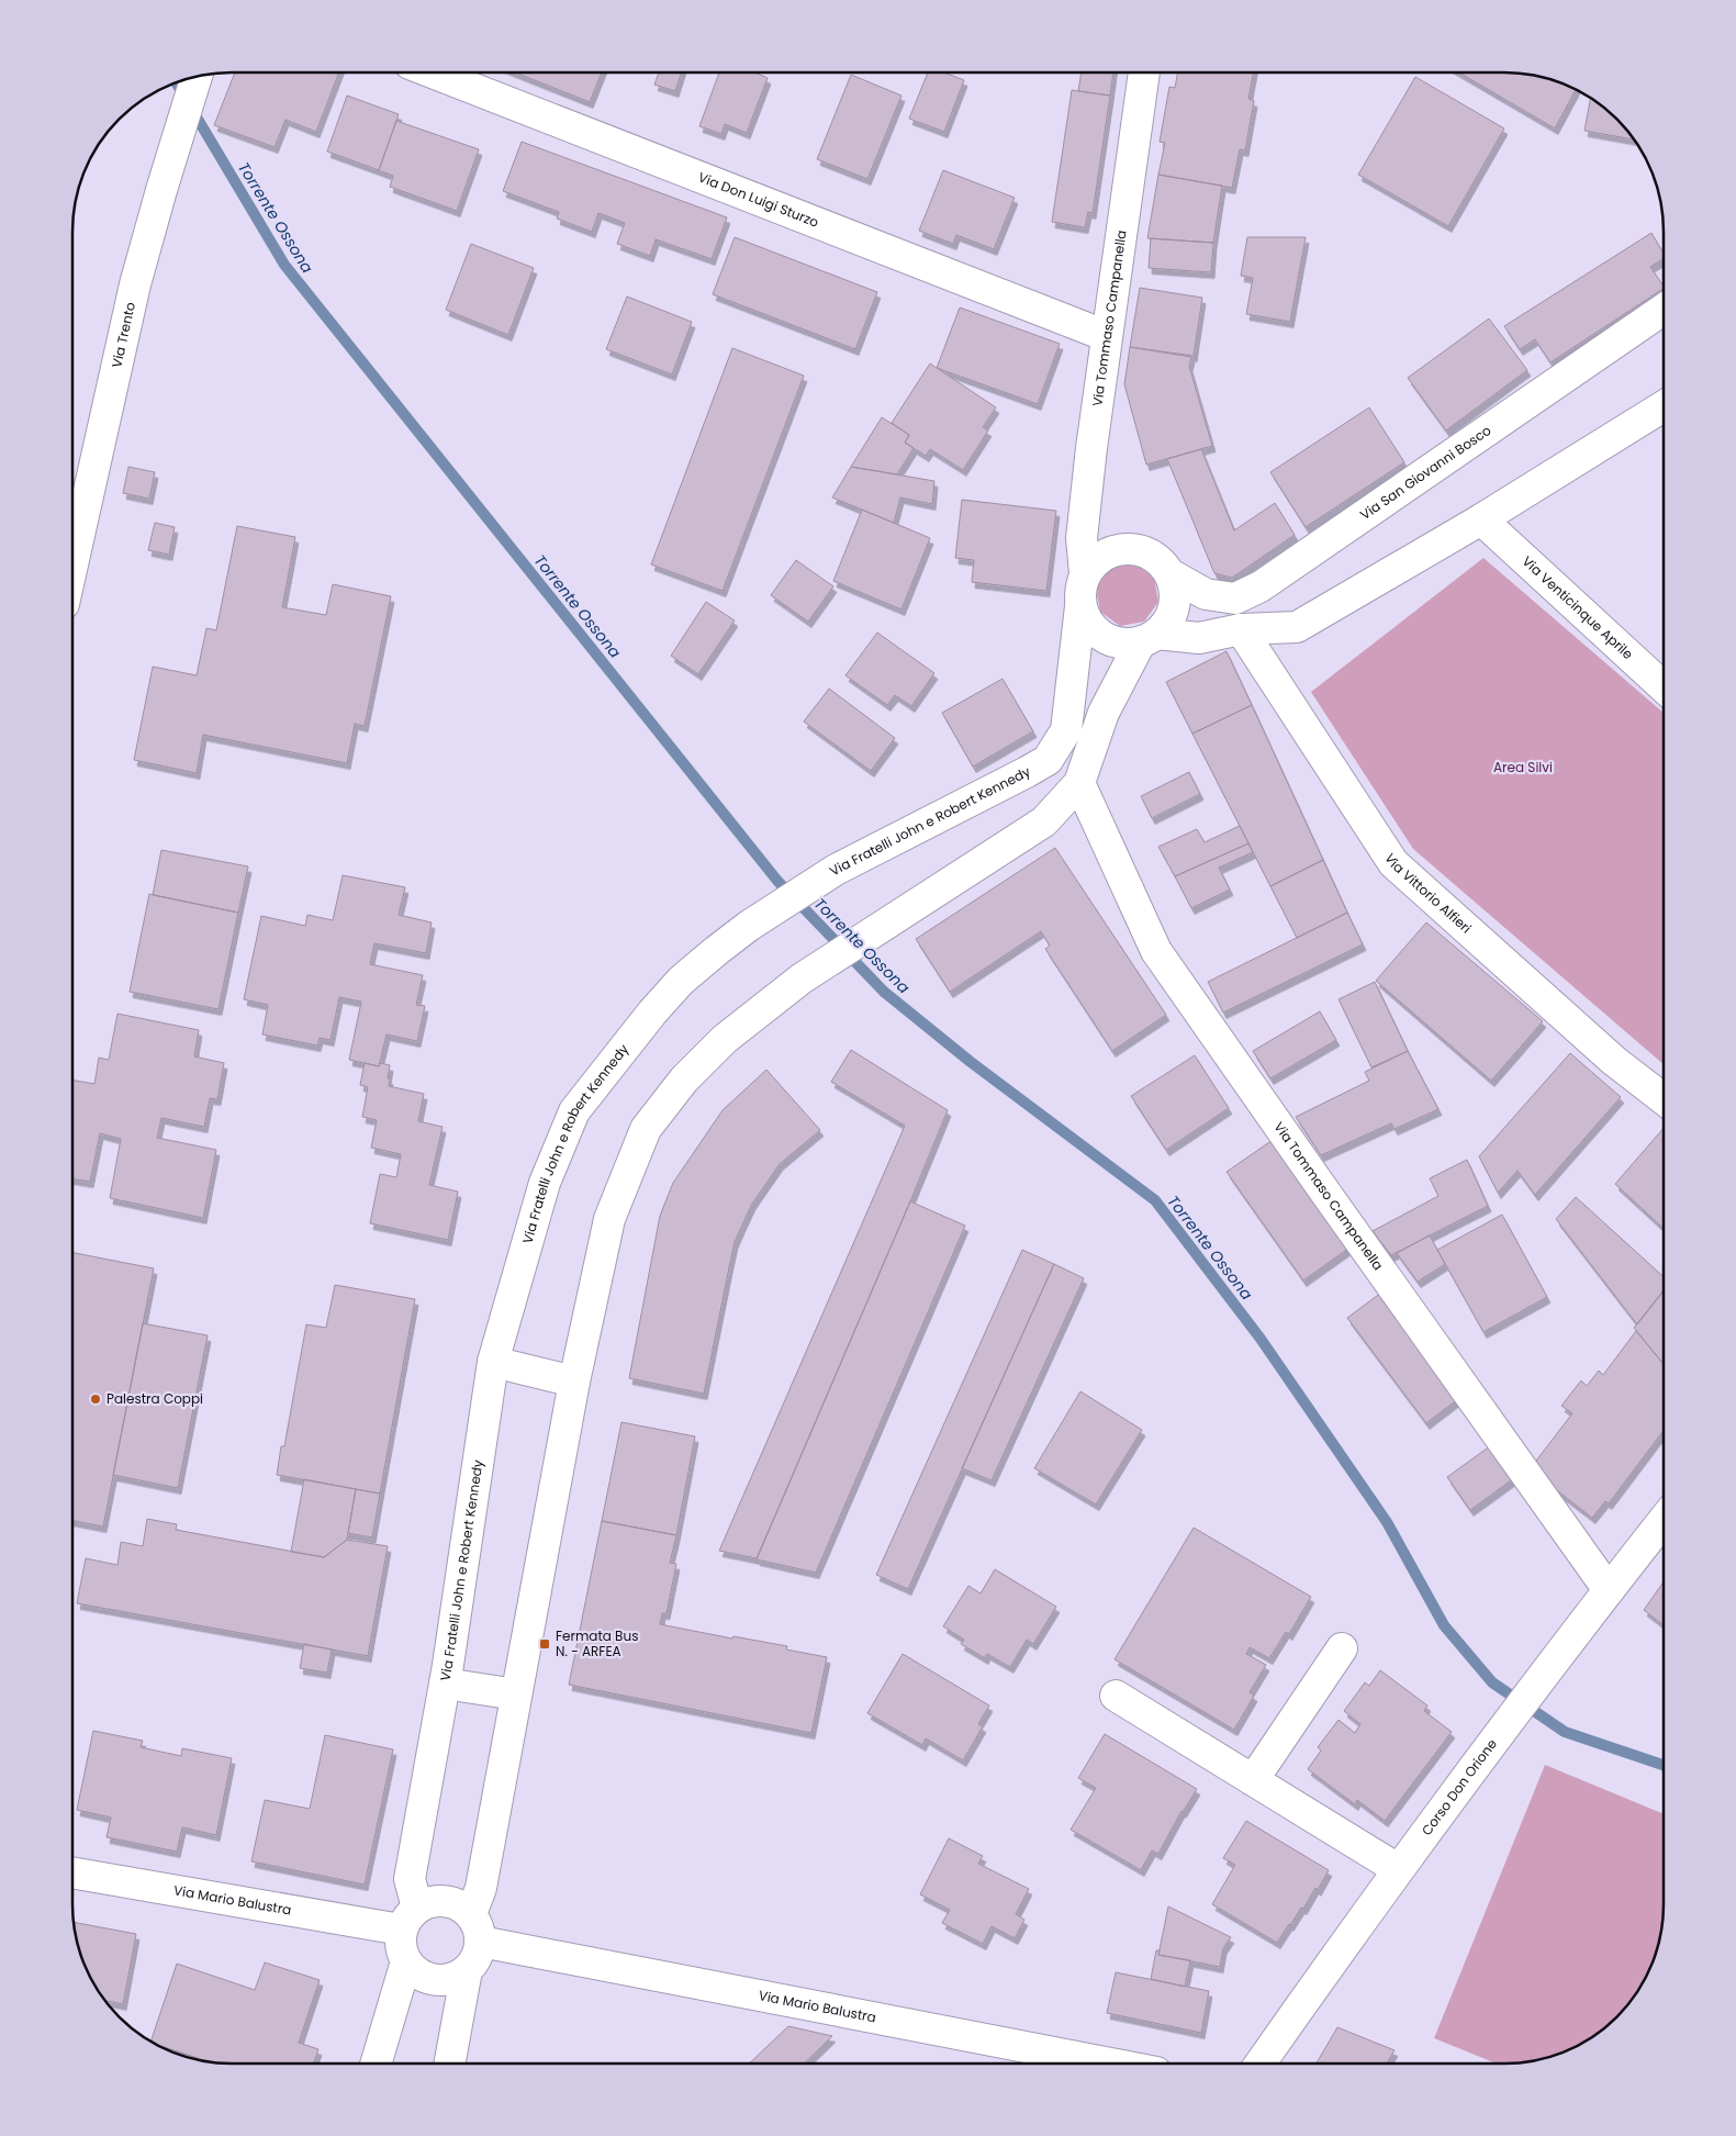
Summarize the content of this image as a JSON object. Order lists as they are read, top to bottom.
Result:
{
  "streets": {
    "street": [
      "Via Don Luigi Sturzo",
      "Via Tommaso Campanella",
      "Via Trento",
      "Via San Giovanni Bosco",
      "Via Venticinque Aprile",
      "Via Fratelli John e Robert Kennedy",
      "Via Vittorio Alfieri",
      "Corso Don Orione",
      "Via Mario Balustra"
    ]
  },
  "crossings": [
    ["Via Don Luigi Sturzo", "Via Tommaso Campanella"],
    ["Via Tommaso Campanella", "Via San Giovanni Bosco"],
    ["Via Tommaso Campanella", "Via Fratelli John e Robert Kennedy"],
    ["Via Tommaso Campanella", "Corso Don Orione"],
    ["Via San Giovanni Bosco", "Via Fratelli John e Robert Kennedy"],
    ["Via Fratelli John e Robert Kennedy", "Via Mario Balustra"]
  ],
  "water": ["Torrente Ossona"],
  "parks": ["Area Silvi"],
  "places": {
    "other": ["Palestra Coppi"],
    "transit": ["Fermata Bus N. - ARFEA"]
  }
}
